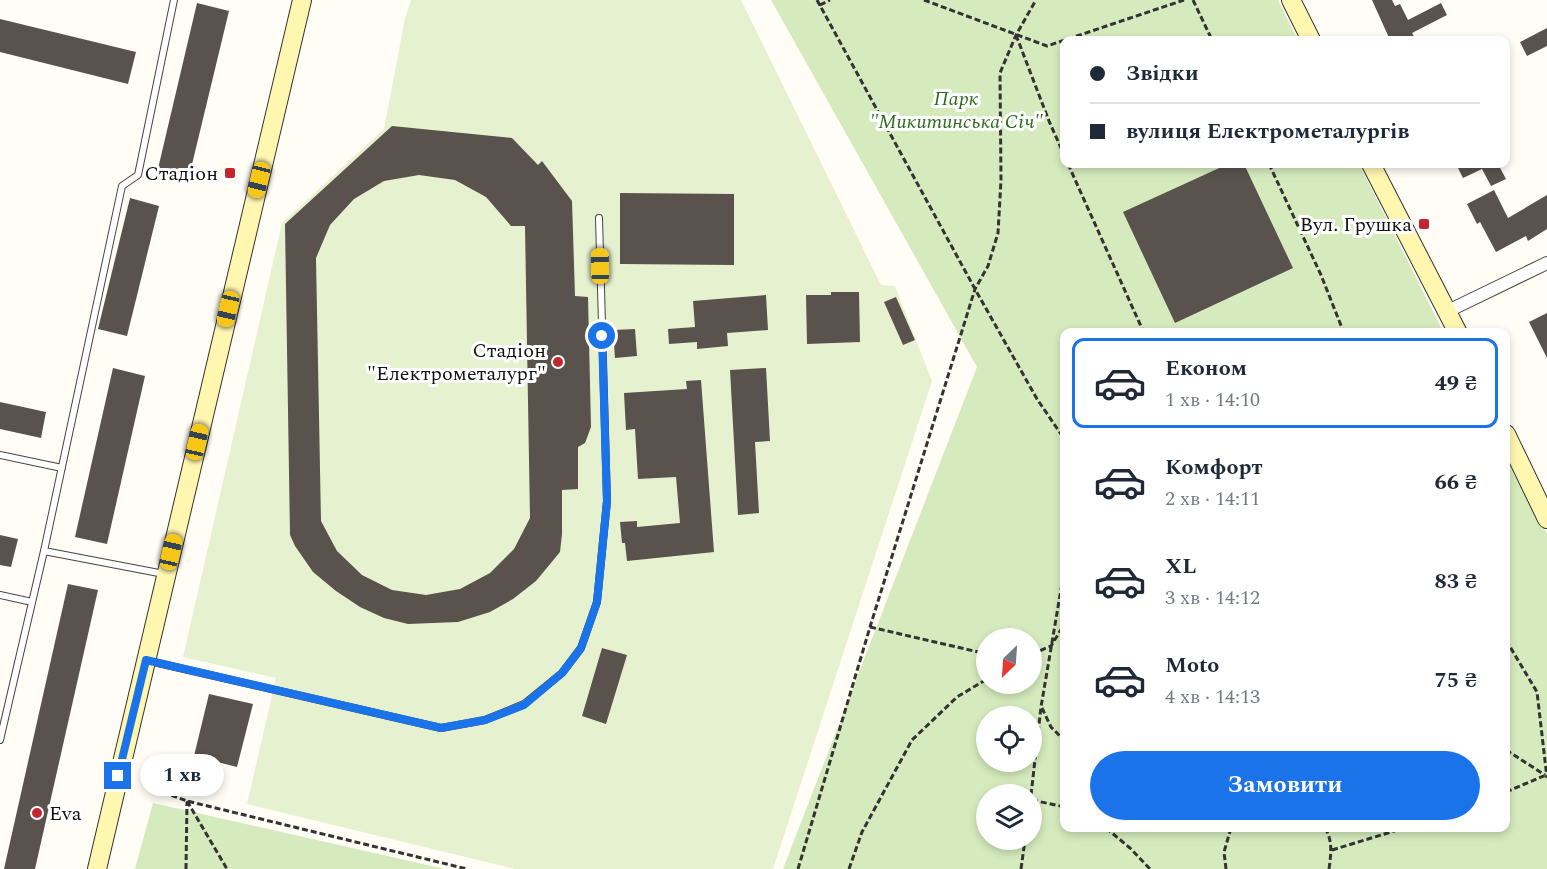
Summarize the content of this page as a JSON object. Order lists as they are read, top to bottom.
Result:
{
  "parks": ["Парк \"Микитинська Січ\""],
  "places": {
    "transit": ["Стадіон", "Вул. Грушка"],
    "other": ["Стадіон \"Електрометалург\"", "Eva"]
  },
  "north": "bottom left",
  "page": {
    "banner": ["Звідки", "вулиця Електрометалургів"],
    "list": [
      {
        "name": "Економ",
        "note": "1 хв · 14:10",
        "value": "49 ₴"
      },
      {
        "name": "Комфорт",
        "note": "2 хв · 14:11",
        "value": "66 ₴"
      },
      {
        "name": "XL",
        "note": "3 хв · 14:12",
        "value": "83 ₴"
      },
      {
        "name": "Moto",
        "note": "4 хв · 14:13",
        "value": "75 ₴"
      }
    ],
    "buttons": "Замовити",
    "bubble": "1 хв"
  }
}
